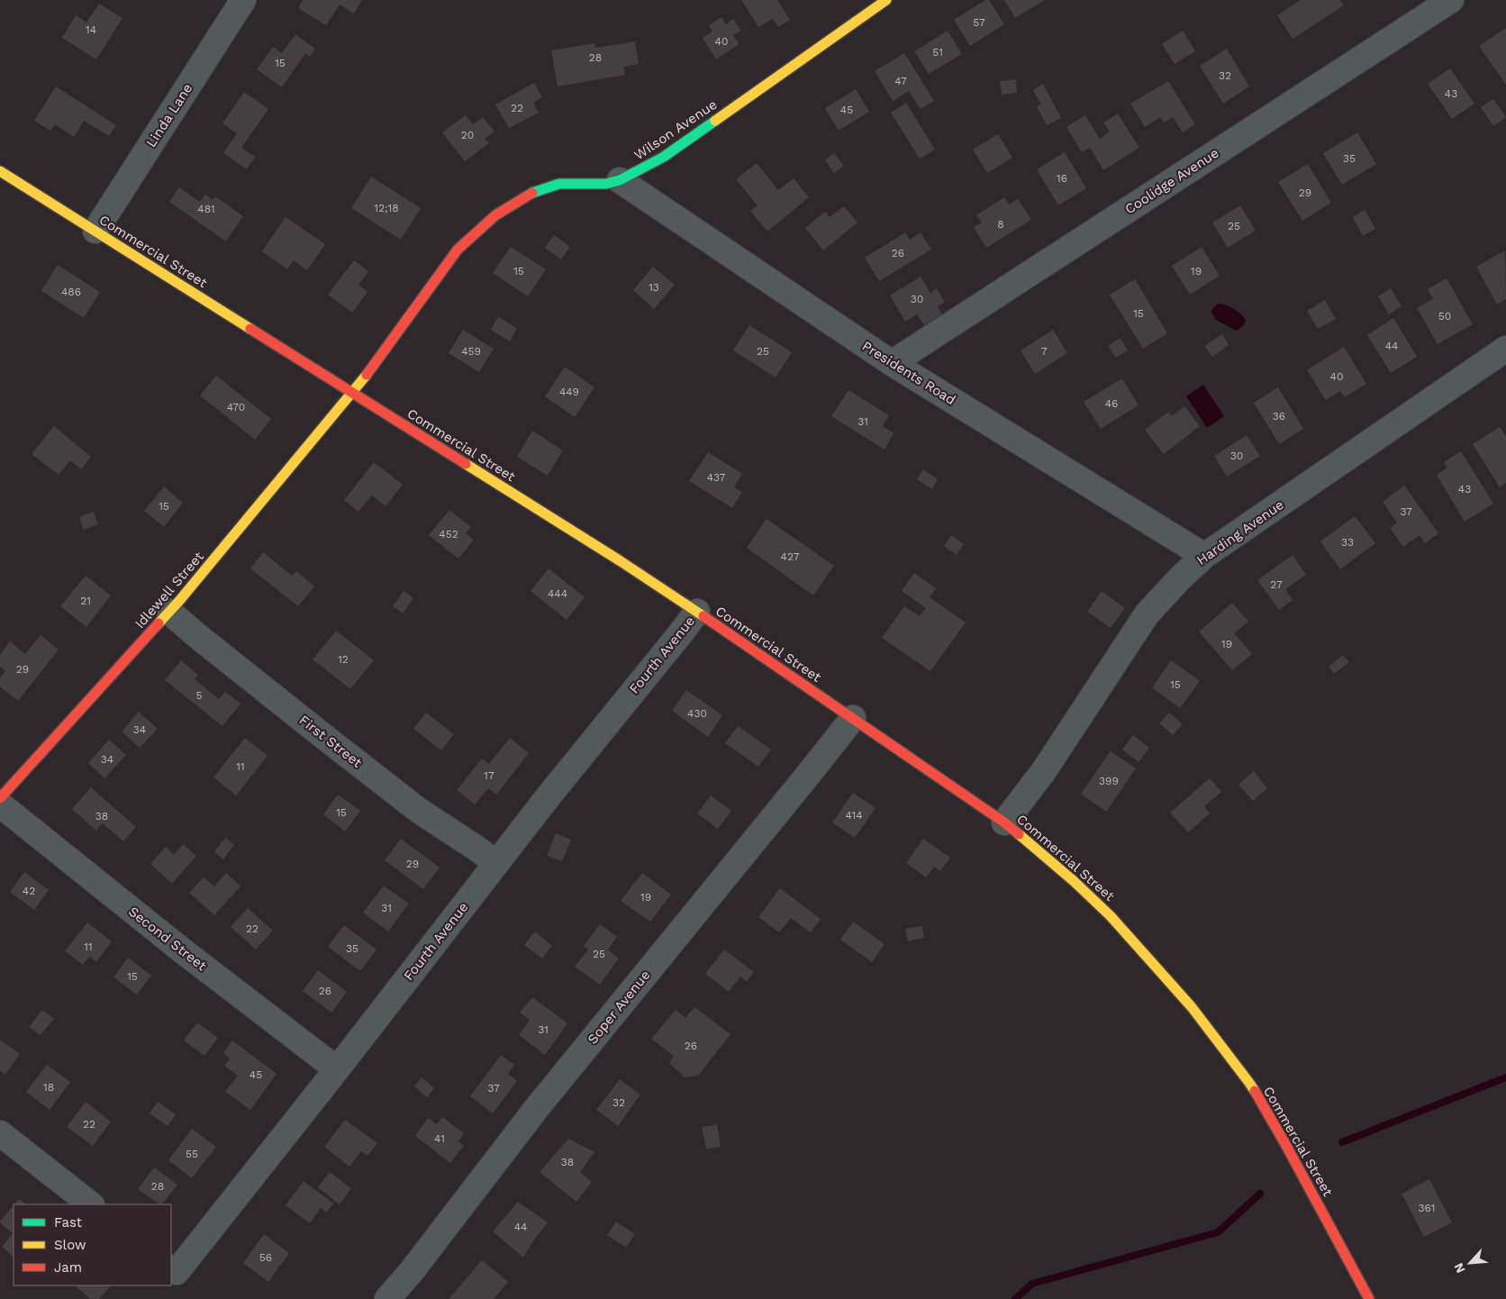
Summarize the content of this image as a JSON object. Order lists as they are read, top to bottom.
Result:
{
  "streets": {
    "main road": ["Wilson Avenue", "Commercial Street", "Idlewell Street"],
    "street": [
      "Linda Lane",
      "Coolidge Avenue",
      "Presidents Road",
      "Harding Avenue",
      "Fourth Avenue",
      "First Street",
      "Second Street",
      "Soper Avenue"
    ]
  },
  "crossings": [
    ["Linda Lane", "Commercial Street"],
    ["Wilson Avenue", "Commercial Street"],
    ["Wilson Avenue", "Presidents Road"],
    ["Wilson Avenue", "Idlewell Street"],
    ["Coolidge Avenue", "Presidents Road"],
    ["Commercial Street", "Harding Avenue"],
    ["Commercial Street", "Idlewell Street"],
    ["Commercial Street", "Fourth Avenue"],
    ["Commercial Street", "Soper Avenue"],
    ["Presidents Road", "Harding Avenue"],
    ["Idlewell Street", "First Street"],
    ["Fourth Avenue", "First Street"],
    ["Fourth Avenue", "Second Street"]
  ],
  "house_numbers": [
    "57",
    "14",
    "40",
    "51",
    "28",
    "15",
    "32",
    "47",
    "43",
    "22",
    "45",
    "20",
    "35",
    "16",
    "29",
    "12;18",
    "481",
    "8",
    "25",
    "26",
    "15",
    "19",
    "13",
    "486",
    "30",
    "15",
    "50",
    "44",
    "459",
    "25",
    "7",
    "40",
    "449",
    "46",
    "470",
    "36",
    "31",
    "30",
    "437",
    "43",
    "15",
    "37",
    "452",
    "33",
    "427",
    "27",
    "444",
    "21",
    "19",
    "12",
    "29",
    "15",
    "5",
    "430",
    "34",
    "34",
    "11",
    "17",
    "399",
    "15",
    "414",
    "38",
    "29",
    "42",
    "19",
    "31",
    "22",
    "11",
    "35",
    "25",
    "15",
    "26",
    "31",
    "26",
    "45",
    "18",
    "37",
    "32",
    "22",
    "41",
    "55",
    "38",
    "28",
    "361",
    "44",
    "56"
  ],
  "legend": ["Fast", "Slow", "Jam"],
  "north": "bottom left"
}
